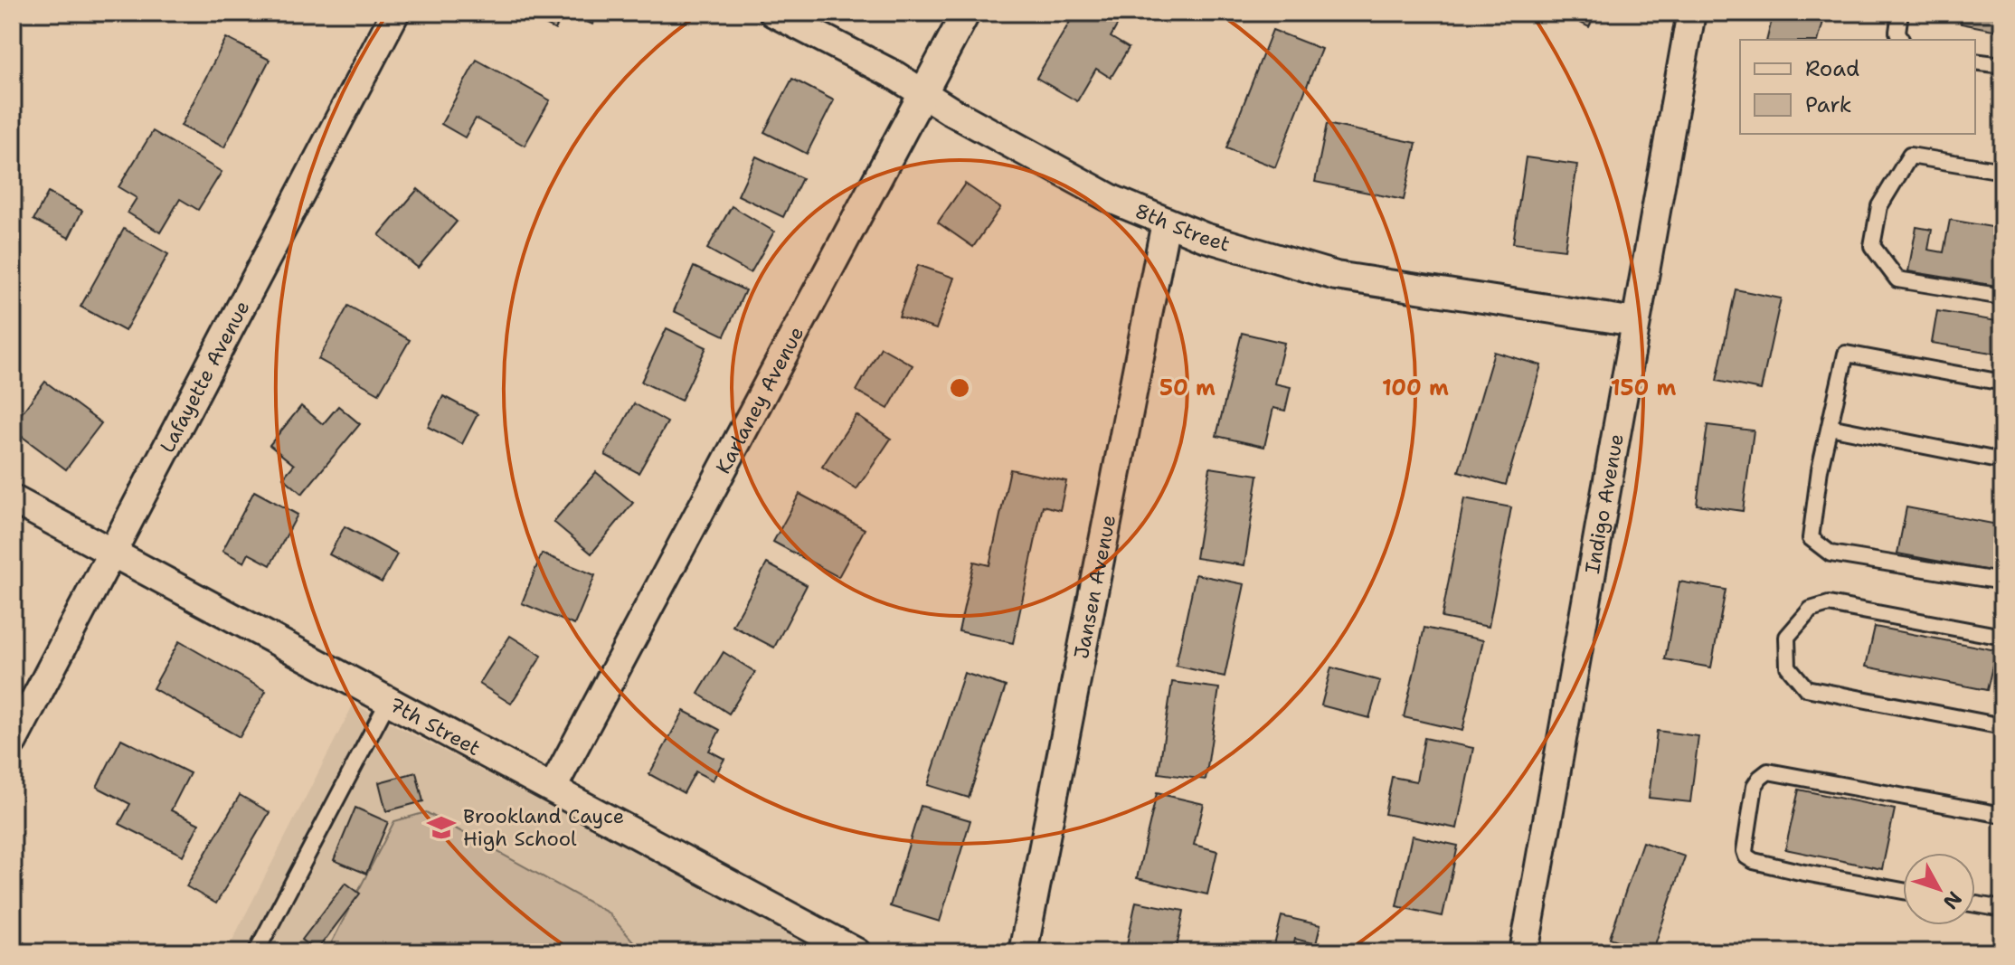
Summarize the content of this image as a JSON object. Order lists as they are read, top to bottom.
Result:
{
  "streets": {
    "street": [
      "8th Street",
      "Lafayette Avenue",
      "Karlaney Avenue",
      "Indigo Avenue",
      "Jansen Avenue",
      "7th Street"
    ]
  },
  "crossings": [
    ["8th Street", "Karlaney Avenue"],
    ["8th Street", "Indigo Avenue"],
    ["8th Street", "Jansen Avenue"],
    ["Lafayette Avenue", "7th Street"],
    ["Karlaney Avenue", "7th Street"]
  ],
  "places": {
    "school or university": ["Brookland Cayce High School"]
  },
  "legend": ["Road", "Park"],
  "north": "bottom right",
  "rings": ["50 m", "100 m", "150 m"]
}
